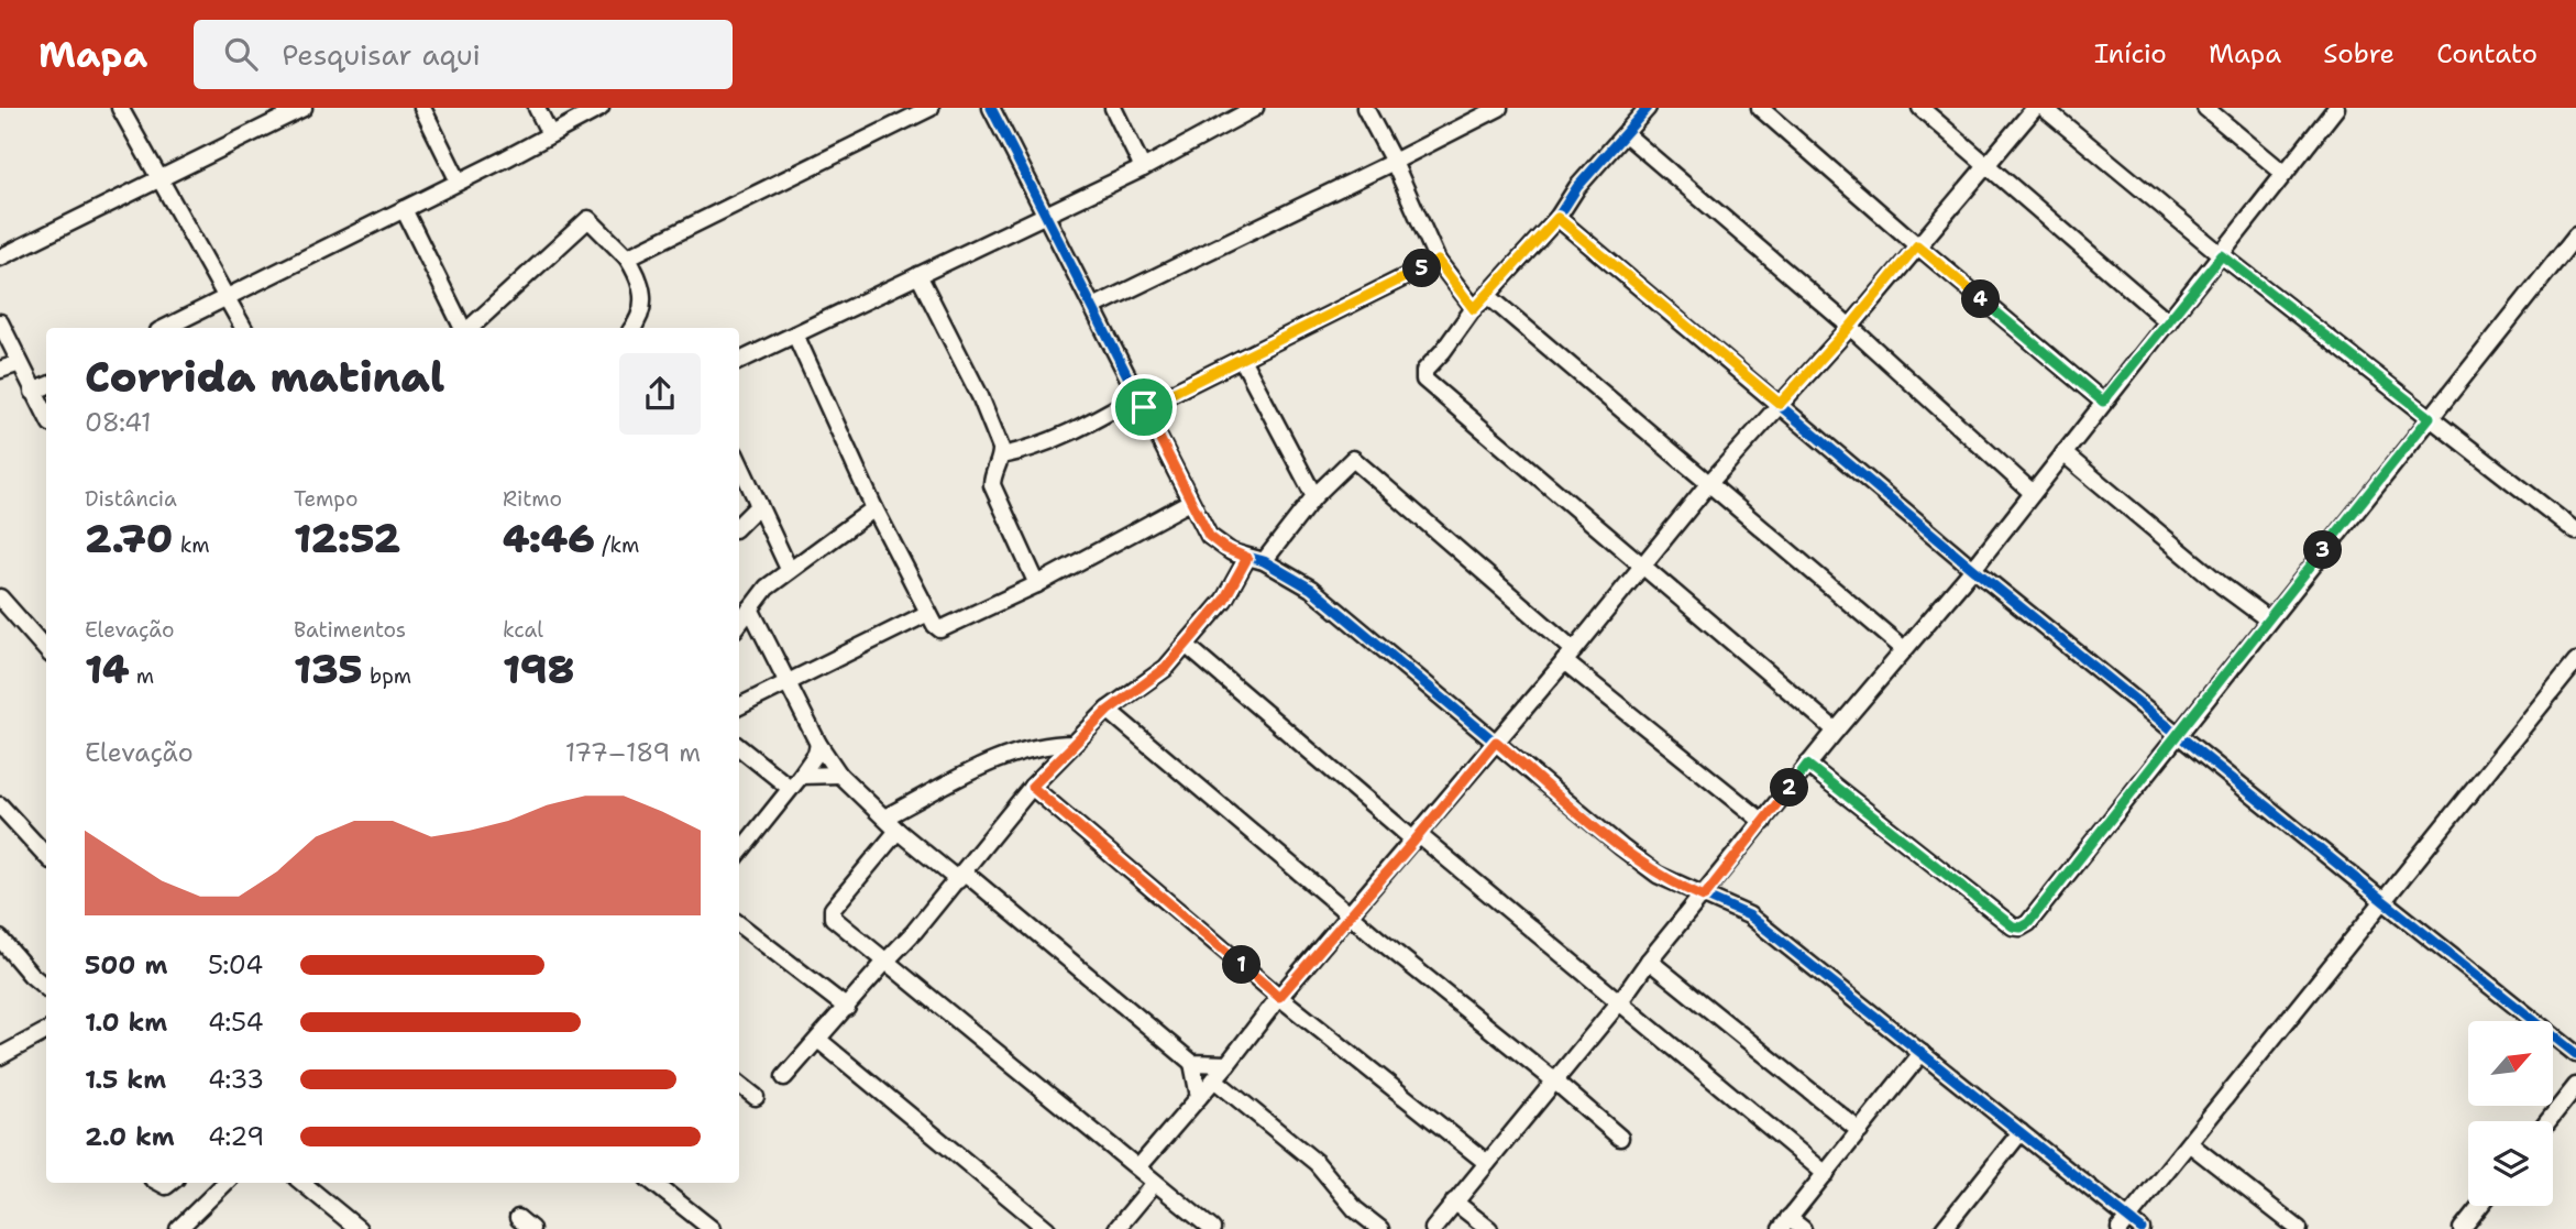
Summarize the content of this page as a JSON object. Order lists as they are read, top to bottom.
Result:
{
  "north": "top right",
  "page": {
    "header": "Mapa",
    "search": "Pesquisar aqui",
    "nav": [
      "Início",
      "Mapa",
      "Sobre",
      "Contato"
    ],
    "pins": [
      "5",
      "4",
      "3",
      "2",
      "1"
    ],
    "heading": ["Corrida matinal", "08:41"],
    "stats": [
      ["Distância", "2.70 km"],
      ["Tempo", "12:52"],
      ["Ritmo", "4:46 /km"],
      ["Elevação", "14 m"],
      ["Batimentos", "135 bpm"],
      ["kcal", "198"]
    ],
    "chart": ["Elevação", "177–189 m"],
    "list": [
      {
        "name": "500 m",
        "note": "5:04"
      },
      {
        "name": "1.0 km",
        "note": "4:54"
      },
      {
        "name": "1.5 km",
        "note": "4:33"
      },
      {
        "name": "2.0 km",
        "note": "4:29"
      }
    ]
  }
}
